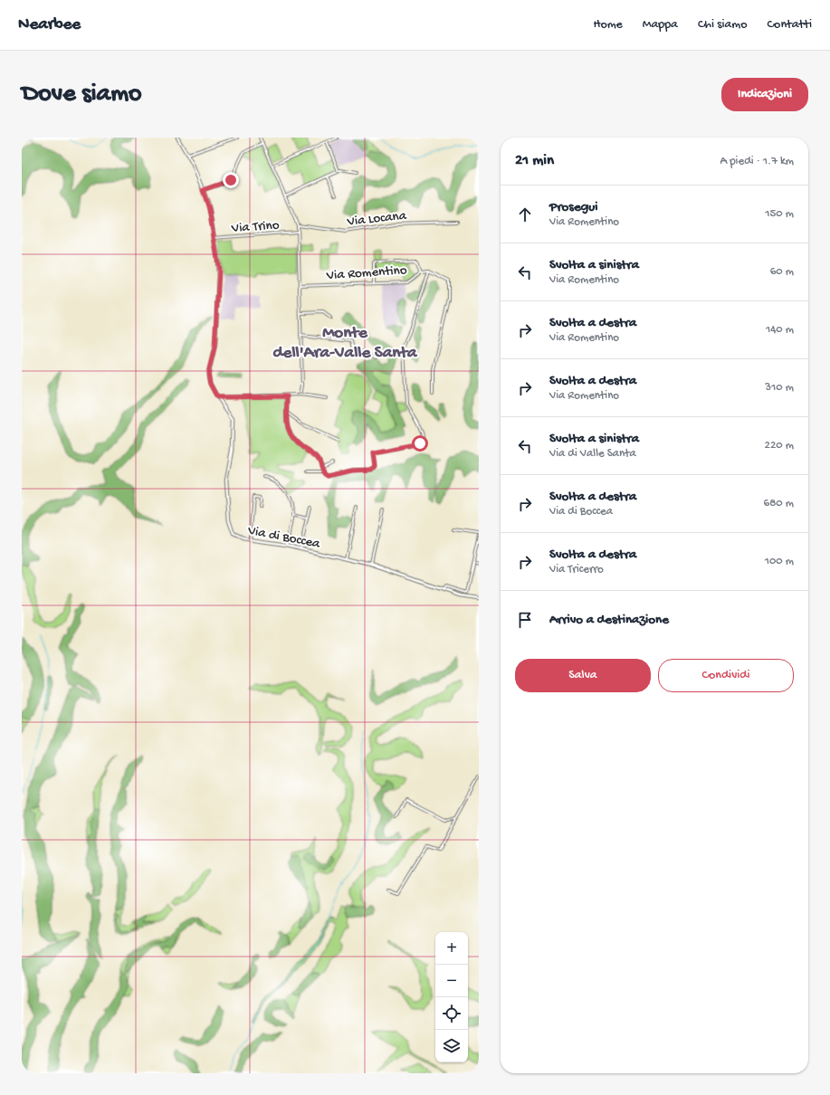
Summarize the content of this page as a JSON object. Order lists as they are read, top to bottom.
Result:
{
  "streets": {
    "street": [
      "Via Locana",
      "Via Trino",
      "Via Romentino",
      "Via di Boccea"
    ]
  },
  "crossings": [
    ["Via Trino", "Via di Boccea"]
  ],
  "districts": ["Monte dell'Ara-Valle Santa"],
  "page": {
    "header": "Nearbee",
    "nav": [
      "Home",
      "Mappa",
      "Chi siamo",
      "Contatti"
    ],
    "buttons": [
      "Indicazioni",
      ["Salva", "Condividi"]
    ],
    "title": "Dove siamo",
    "heading": ["21 min", "A piedi · 1.7 km"],
    "list": [
      ["Prosegui", "Via Romentino", "150 m"],
      ["Svolta a sinistra", "Via Romentino", "60 m"],
      ["Svolta a destra", "Via Romentino", "140 m"],
      ["Svolta a destra", "Via Romentino", "310 m"],
      ["Svolta a sinistra", "Via di Valle Santa", "220 m"],
      ["Svolta a destra", "Via di Boccea", "680 m"],
      ["Svolta a destra", "Via Tricerro", "100 m"],
      "Arrivo a destinazione"
    ],
    "map_buttons": ["+", "−"]
  }
}
